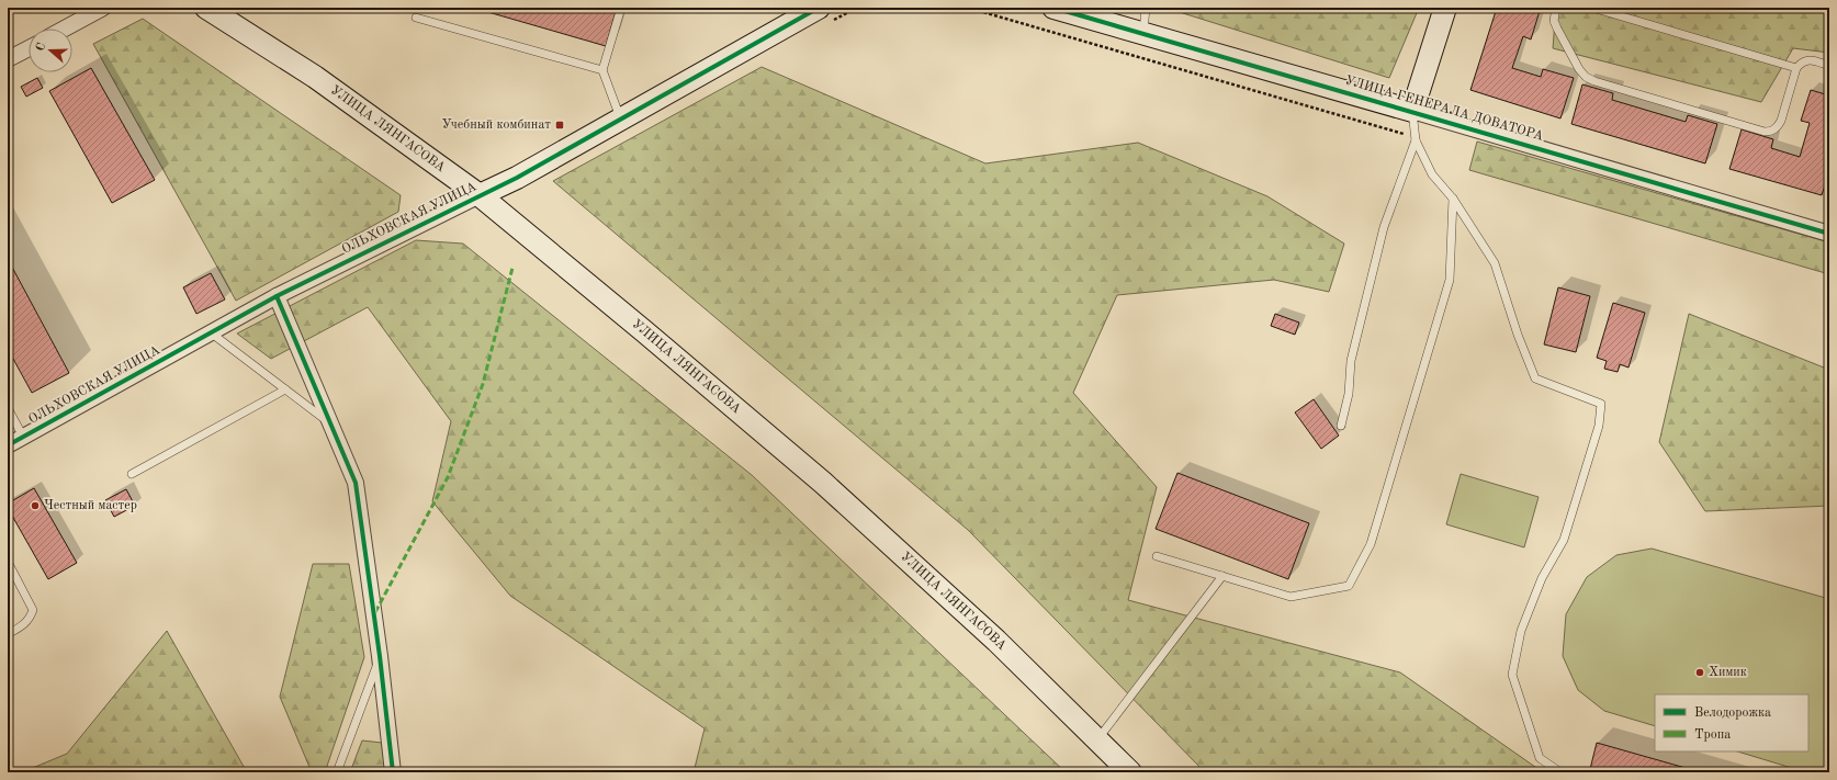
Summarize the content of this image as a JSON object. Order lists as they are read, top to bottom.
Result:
{
  "streets": {
    "main road": ["УЛИЦА ГЕНЕРАЛА ДОВАТОРА", "УЛИЦА ЛЯНГАСОВА", "ОЛЬХОВСКАЯ УЛИЦА"]
  },
  "crossings": [
    ["УЛИЦА ЛЯНГАСОВА", "ОЛЬХОВСКАЯ УЛИЦА"]
  ],
  "places": {
    "transit": ["Учебный комбинат"],
    "other": ["Честный мастер", "Химик"]
  },
  "legend": ["Велодорожка", "Тропа"],
  "north": "left"
}
